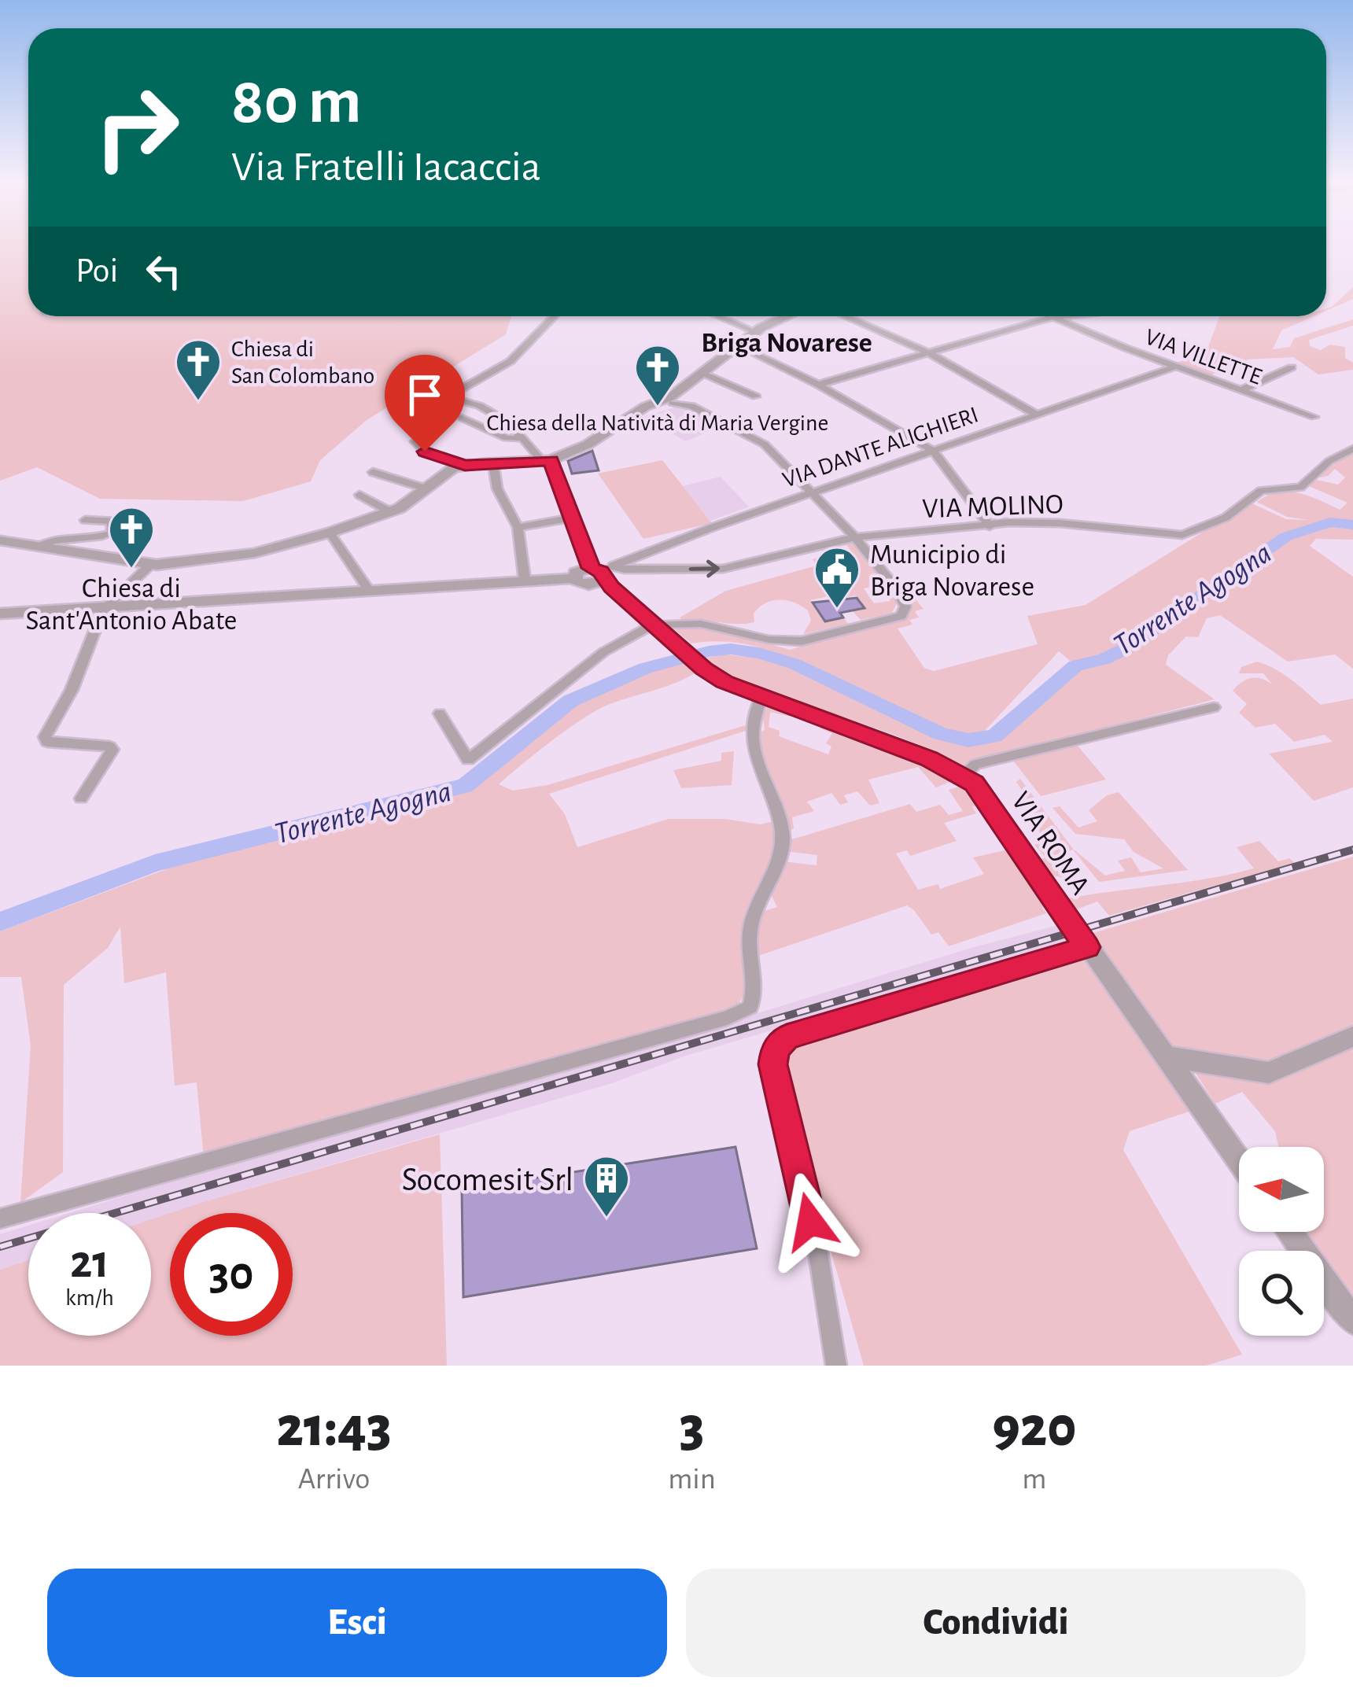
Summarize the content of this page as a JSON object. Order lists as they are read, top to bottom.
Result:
{
  "streets": {
    "street": [
      "VIA VILLETTE",
      "VIA DANTE ALIGHIERI",
      "VIA MOLINO",
      "VIA ROMA"
    ]
  },
  "crossings": [
    ["VIA VILLETTE", "VIA DANTE ALIGHIERI"],
    ["VIA DANTE ALIGHIERI", "VIA MOLINO"],
    ["VIA DANTE ALIGHIERI", "VIA ROMA"],
    ["VIA MOLINO", "VIA ROMA"]
  ],
  "districts": ["Briga Novarese"],
  "water": ["Torrente Agogna"],
  "places": {
    "church": ["Chiesa di San Colombano", "Chiesa della Natività di Maria Vergine", "Chiesa di Sant'Antonio Abate"],
    "public building": ["Municipio di Briga Novarese"],
    "building": ["Socomesit Srl"]
  },
  "north": "left",
  "page": {
    "turn": ["80 m", "Via Fratelli Iacaccia"],
    "then": "Poi",
    "speed": "21 km/h",
    "limit": "30",
    "eta": [
      "21:43",
      "Arrivo",
      "3",
      "min",
      "920",
      "m"
    ],
    "buttons": ["Esci", "Condividi"]
  }
}
